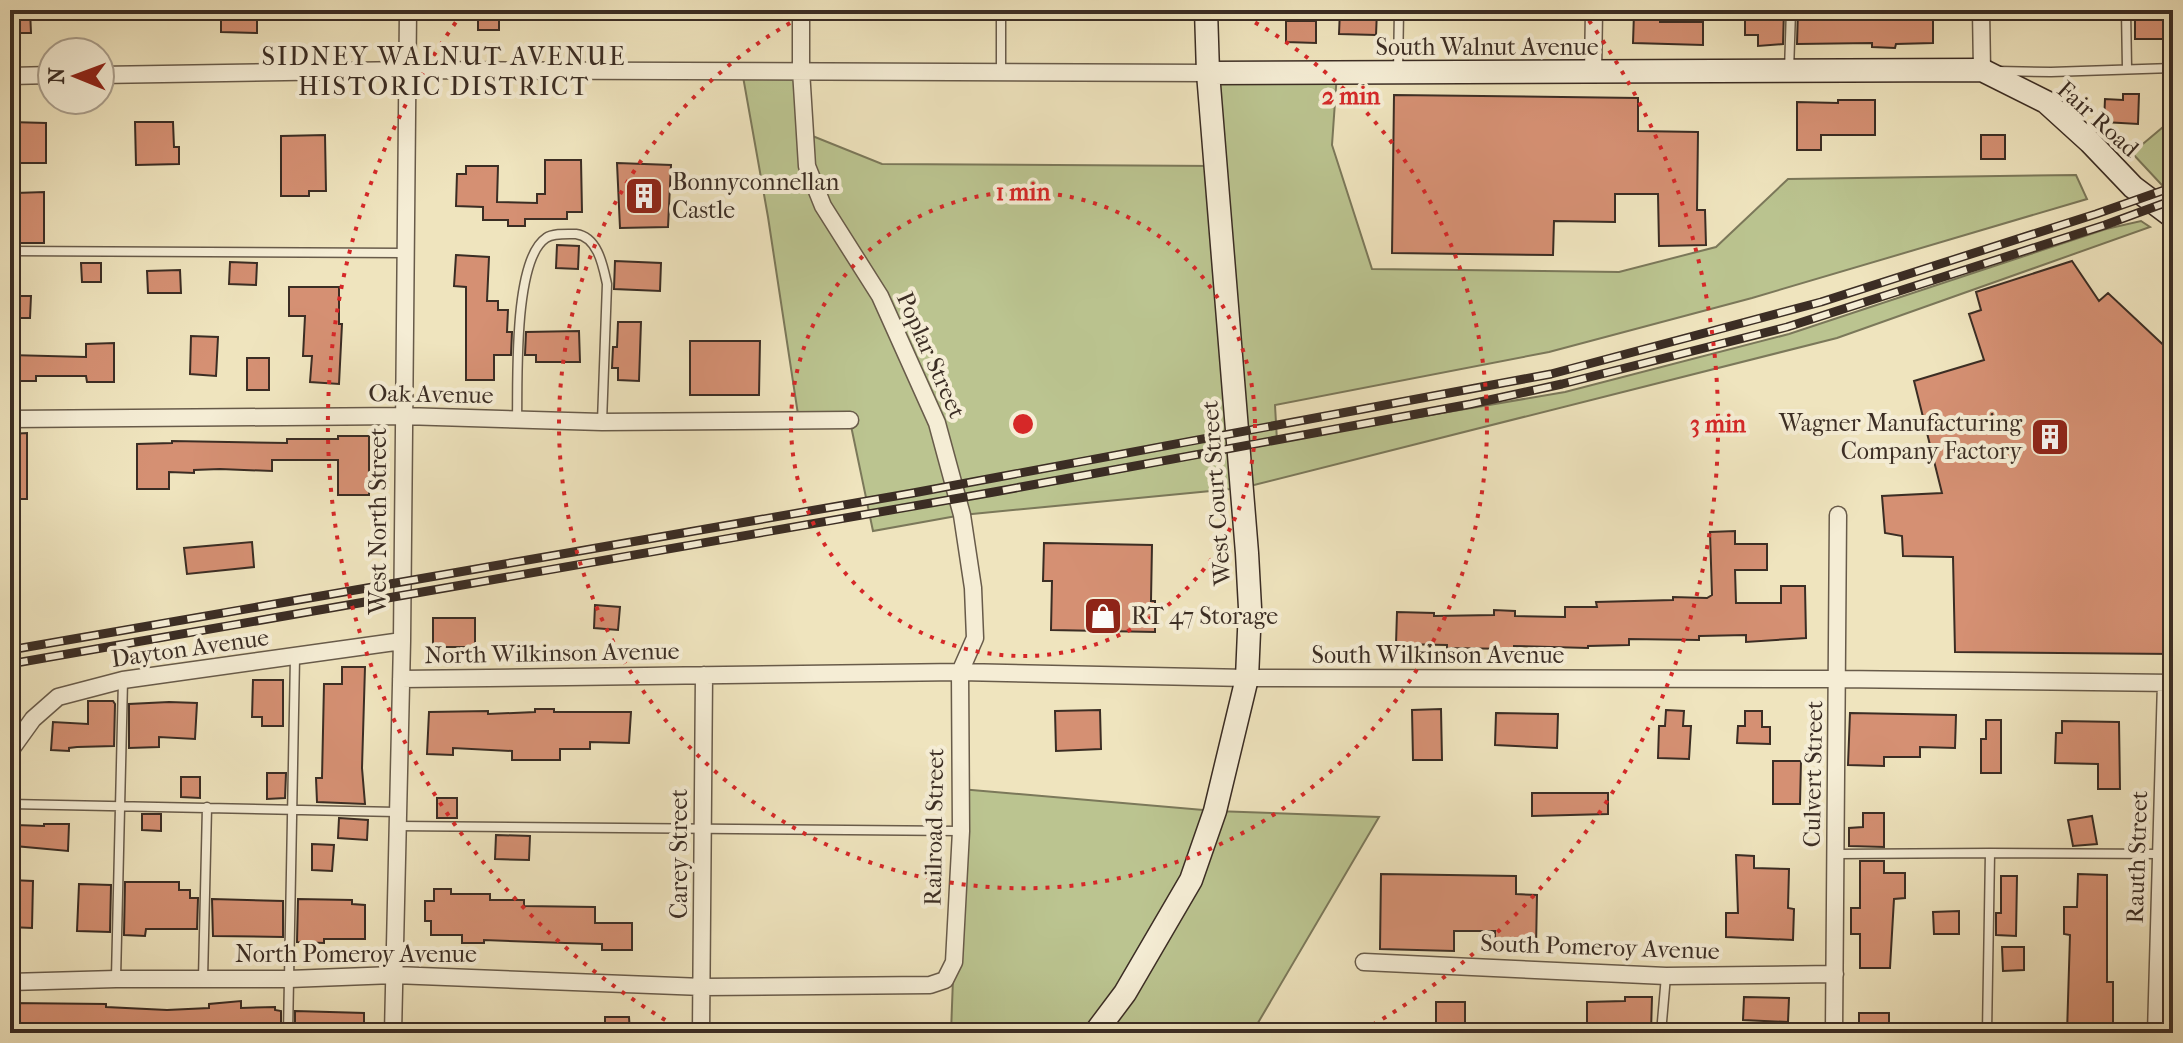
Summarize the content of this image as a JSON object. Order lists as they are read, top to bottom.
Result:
{
  "streets": {
    "main road": ["South Walnut Avenue", "Fair Road", "West Court Street"],
    "street": [
      "Poplar Street",
      "Oak Avenue",
      "West North Street",
      "Dayton Avenue",
      "North Wilkinson Avenue",
      "South Wilkinson Avenue",
      "Culvert Street",
      "Railroad Street",
      "Carey Street",
      "Rauth Street",
      "South Pomeroy Avenue",
      "North Pomeroy Avenue"
    ]
  },
  "crossings": [
    ["South Walnut Avenue", "Fair Road"],
    ["South Walnut Avenue", "Poplar Street"],
    ["South Walnut Avenue", "West Court Street"],
    ["South Walnut Avenue", "West North Street"],
    ["Poplar Street", "South Wilkinson Avenue"],
    ["Poplar Street", "Railroad Street"],
    ["Oak Avenue", "West North Street"],
    ["West Court Street", "South Wilkinson Avenue"],
    ["West North Street", "Dayton Avenue"],
    ["West North Street", "North Wilkinson Avenue"],
    ["West North Street", "North Pomeroy Avenue"],
    ["North Wilkinson Avenue", "South Wilkinson Avenue"],
    ["North Wilkinson Avenue", "Carey Street"],
    ["South Wilkinson Avenue", "Culvert Street"],
    ["South Wilkinson Avenue", "Railroad Street"],
    ["South Wilkinson Avenue", "Carey Street"],
    ["South Wilkinson Avenue", "Rauth Street"],
    ["Culvert Street", "South Pomeroy Avenue"],
    ["Railroad Street", "Carey Street"],
    ["Railroad Street", "North Pomeroy Avenue"],
    ["Carey Street", "North Pomeroy Avenue"]
  ],
  "districts": ["SIDNEY WALNUT AVENUE HISTORIC DISTRICT"],
  "places": {
    "building": ["Bonnyconnellan Castle", "Wagner Manufacturing Company Factory"],
    "shop": ["RT 47 Storage"]
  },
  "north": "left",
  "rings": ["2 min", "1 min", "3 min"]
}
